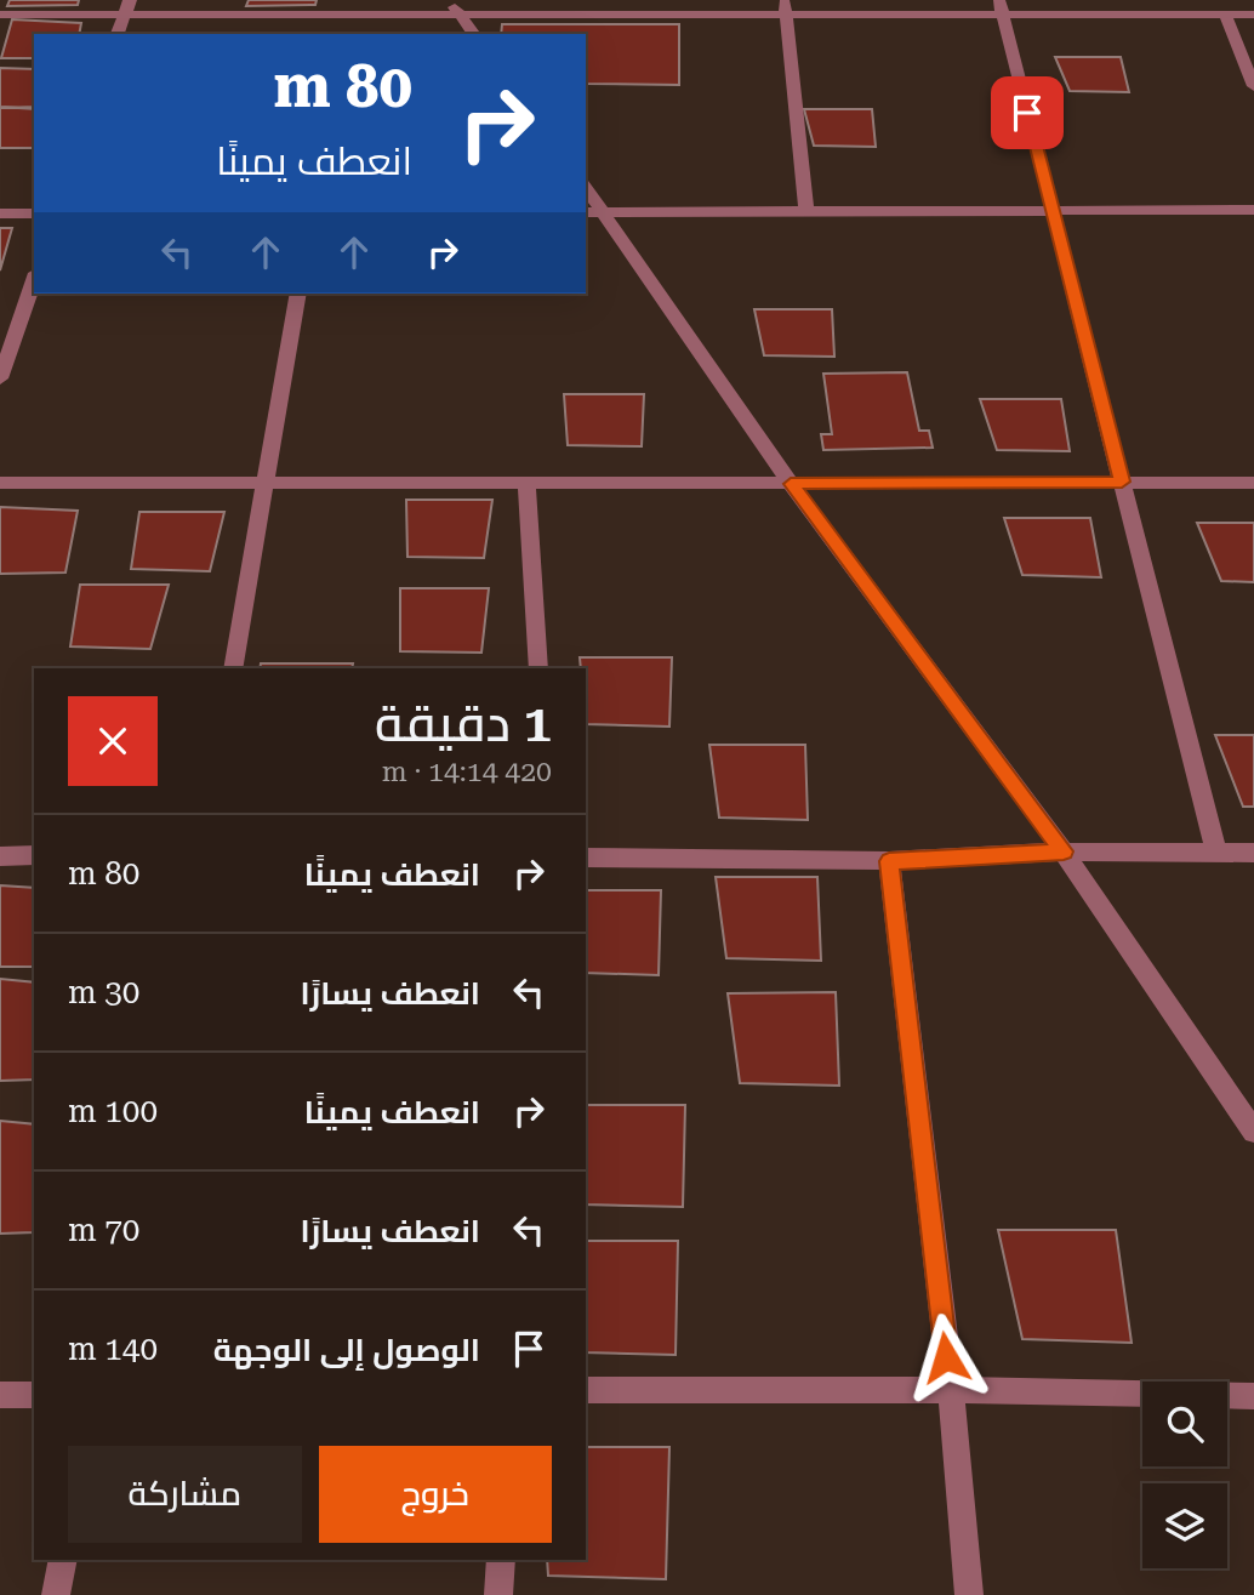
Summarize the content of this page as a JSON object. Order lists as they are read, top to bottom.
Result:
{
  "page": {
    "turn": ["80 m", "انعطف يمينًا"],
    "heading": ["1 دقيقة", "420 m · 14:14"],
    "list": [
      {
        "name": "انعطف يمينًا",
        "value": "80 m"
      },
      {
        "name": "انعطف يسارًا",
        "value": "30 m"
      },
      {
        "name": "انعطف يمينًا",
        "value": "100 m"
      },
      {
        "name": "انعطف يسارًا",
        "value": "70 m"
      },
      {
        "name": "الوصول إلى الوجهة",
        "value": "140 m"
      }
    ],
    "buttons": ["خروج", "مشاركة"]
  }
}
